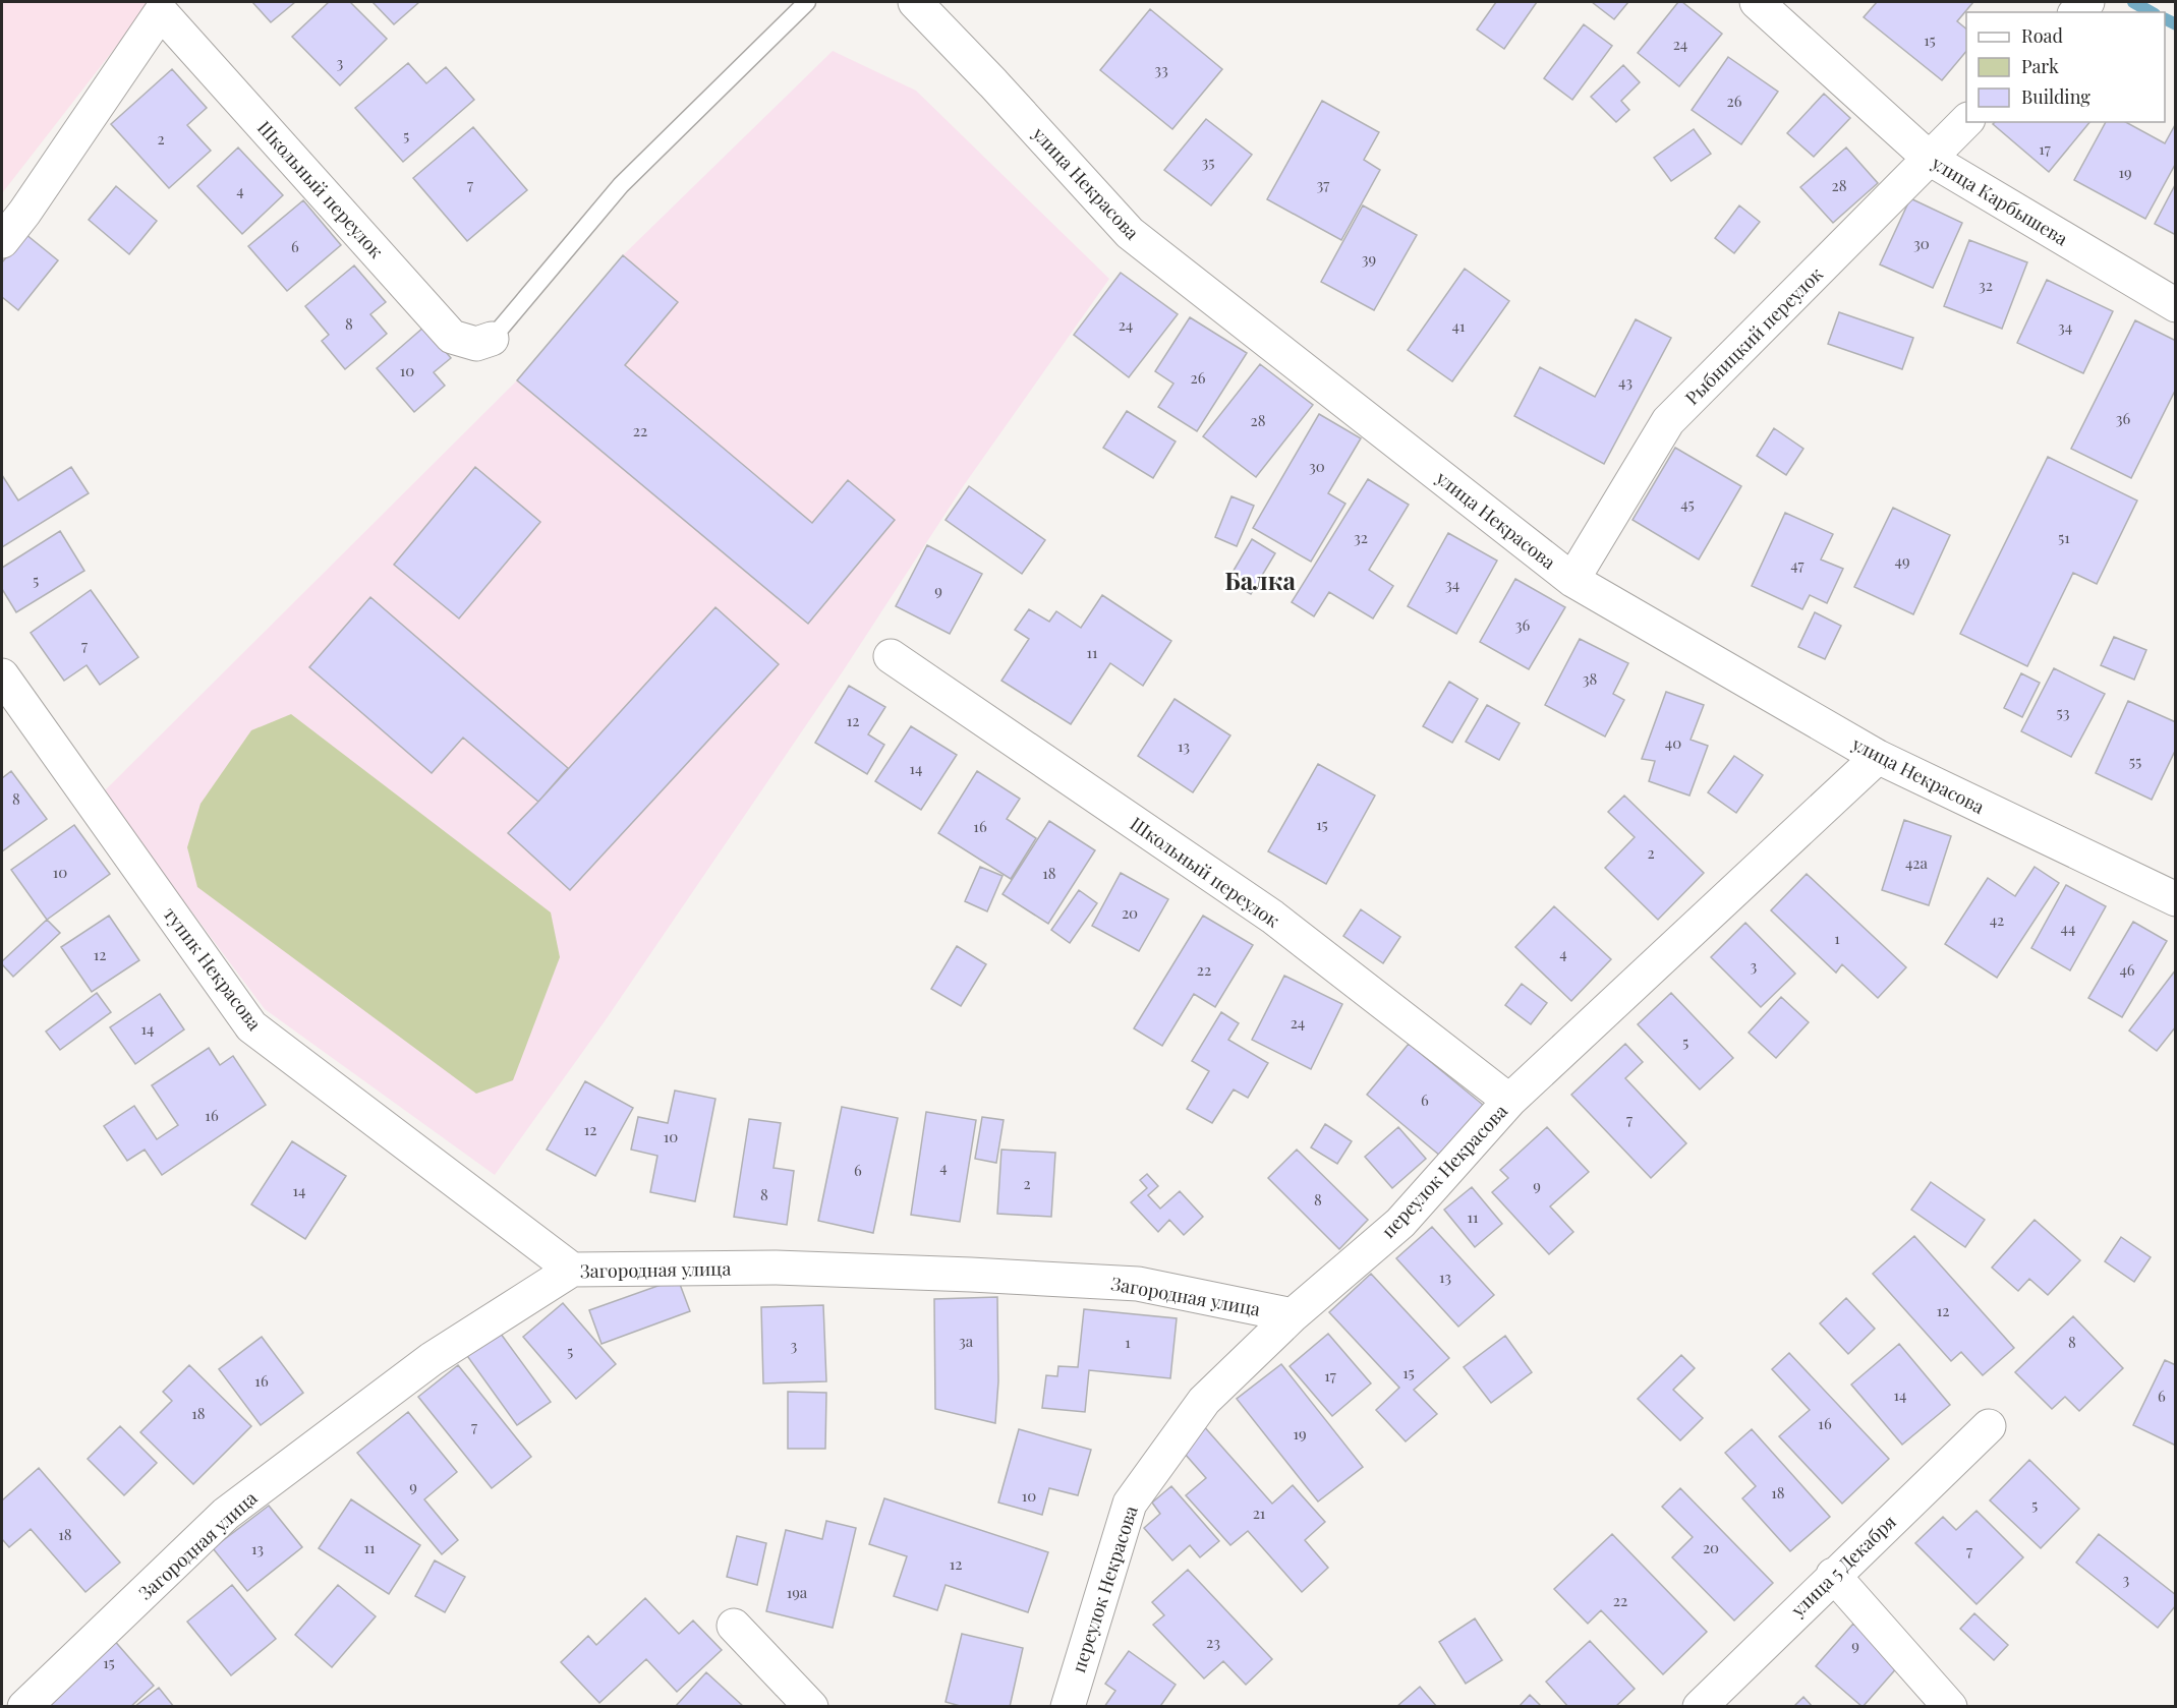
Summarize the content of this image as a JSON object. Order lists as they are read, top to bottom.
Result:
{
  "streets": {
    "street": [
      "улица Некрасова",
      "Школьный переулок",
      "улица Карбышева",
      "Рыбницкий переулок",
      "тупик Некрасова",
      "переулок Некрасова",
      "Загородная улица",
      "улица 5 Декабря"
    ]
  },
  "crossings": [
    ["улица Некрасова", "Рыбницкий переулок"],
    ["улица Некрасова", "переулок Некрасова"],
    ["Школьный переулок", "переулок Некрасова"],
    ["улица Карбышева", "Рыбницкий переулок"],
    ["тупик Некрасова", "Загородная улица"],
    ["переулок Некрасова", "Загородная улица"]
  ],
  "districts": ["Балка"],
  "house_numbers": [
    "15",
    "24",
    "3",
    "33",
    "26",
    "5",
    "2",
    "17",
    "35",
    "19",
    "7",
    "37",
    "28",
    "4",
    "30",
    "6",
    "39",
    "32",
    "8",
    "24",
    "41",
    "34",
    "10",
    "26",
    "43",
    "36",
    "28",
    "22",
    "30",
    "45",
    "32",
    "51",
    "49",
    "47",
    "5",
    "34",
    "9",
    "36",
    "7",
    "11",
    "38",
    "53",
    "12",
    "40",
    "13",
    "55",
    "14",
    "8",
    "15",
    "16",
    "2",
    "42а",
    "10",
    "18",
    "20",
    "42",
    "44",
    "1",
    "4",
    "12",
    "3",
    "22",
    "46",
    "24",
    "14",
    "5",
    "6",
    "16",
    "7",
    "12",
    "10",
    "4",
    "6",
    "2",
    "9",
    "14",
    "8",
    "8",
    "11",
    "13",
    "12",
    "3а",
    "1",
    "8",
    "3",
    "5",
    "15",
    "17",
    "16",
    "14",
    "6",
    "18",
    "16",
    "7",
    "19",
    "9",
    "18",
    "10",
    "5",
    "21",
    "18",
    "11",
    "20",
    "13",
    "7",
    "12",
    "3",
    "19а",
    "22",
    "23",
    "9",
    "15"
  ],
  "legend": ["Road", "Park", "Building"]
}
